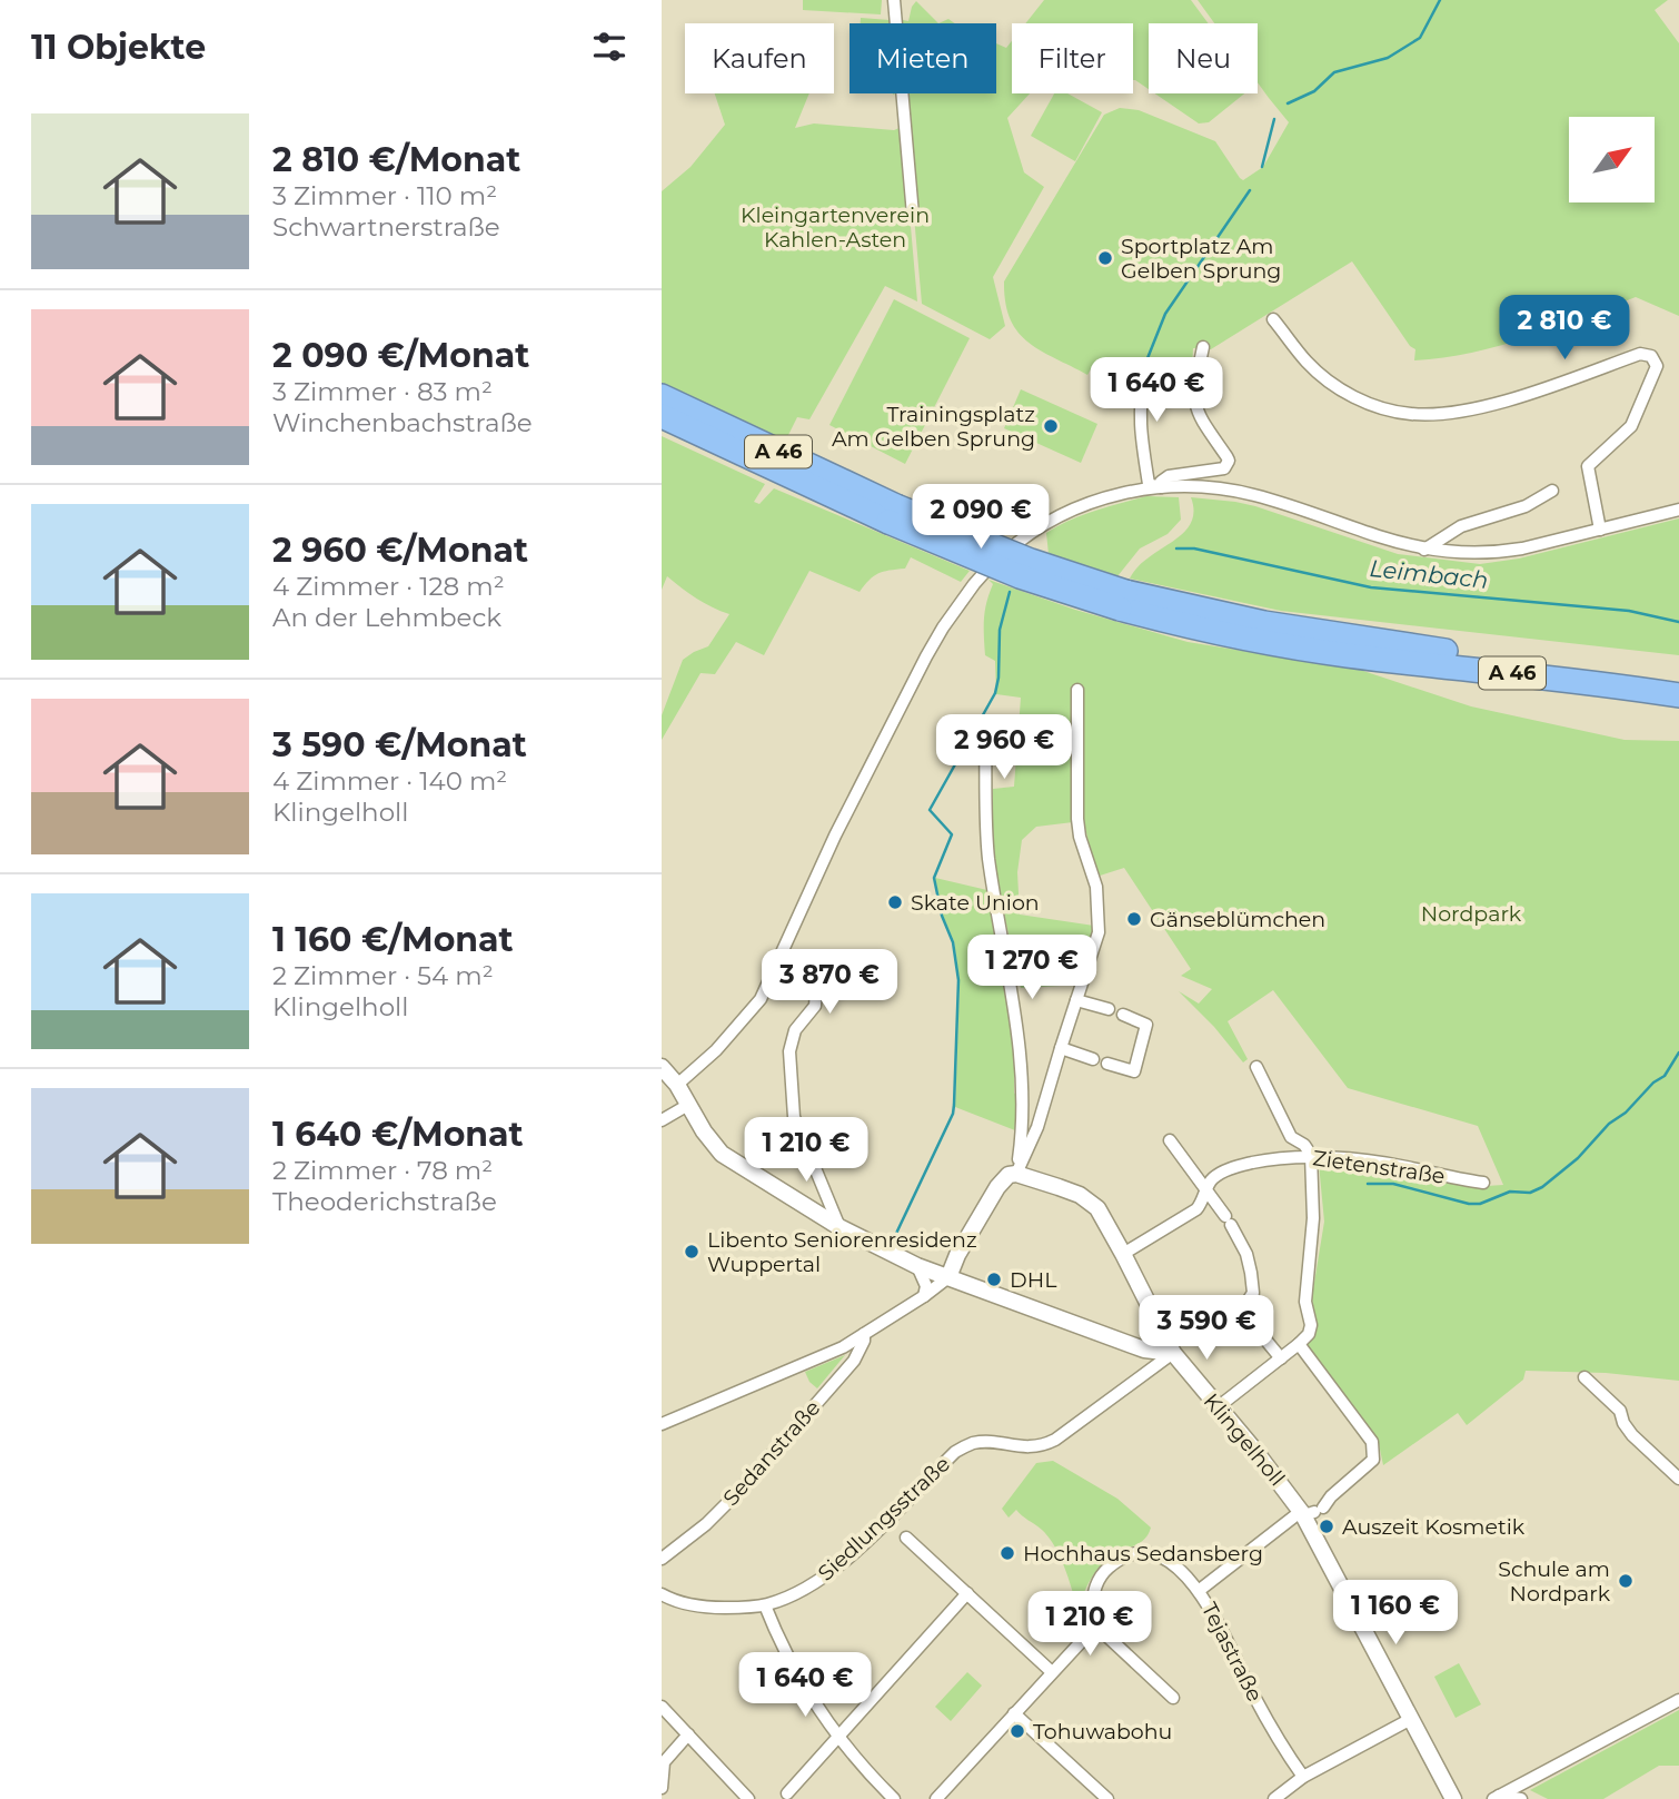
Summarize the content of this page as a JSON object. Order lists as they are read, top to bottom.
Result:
{
  "streets": {
    "highway": ["A 46"],
    "street": [
      "Zietenstraße",
      "Klingelholl",
      "Sedanstraße",
      "Siedlungsstraße",
      "Tejastraße"
    ]
  },
  "crossings": [
    ["Zietenstraße", "Klingelholl"],
    ["Klingelholl", "Siedlungsstraße"]
  ],
  "water": ["Leimbach"],
  "parks": ["Kleingartenverein Kahlen-Asten", "Nordpark"],
  "places": [
    "Sportplatz Am Gelben Sprung",
    "Trainingsplatz Am Gelben Sprung",
    "Skate Union",
    "Gänseblümchen",
    "Libento Seniorenresidenz Wuppertal",
    "DHL",
    "Auszeit Kosmetik",
    "Hochhaus Sedansberg",
    "Schule am Nordpark",
    "Tohuwabohu"
  ],
  "north": "top right",
  "page": {
    "heading": "11 Objekte",
    "chip": [
      "Kaufen",
      "Mieten",
      "Filter",
      "Neu"
    ],
    "list": [
      {
        "name": "2 810 €/Monat",
        "note": "3 Zimmer · 110 m² · Schwartnerstraße"
      },
      {
        "name": "2 090 €/Monat",
        "note": "3 Zimmer · 83 m² · Winchenbachstraße"
      },
      {
        "name": "2 960 €/Monat",
        "note": "4 Zimmer · 128 m² · An der Lehmbeck"
      },
      {
        "name": "3 590 €/Monat",
        "note": "4 Zimmer · 140 m² · Klingelholl"
      },
      {
        "name": "1 160 €/Monat",
        "note": "2 Zimmer · 54 m² · Klingelholl"
      },
      {
        "name": "1 640 €/Monat",
        "note": "2 Zimmer · 78 m² · Theoderichstraße"
      }
    ],
    "price": [
      "2 810 €",
      "1 640 €",
      "2 090 €",
      "2 960 €",
      "1 270 €",
      "3 870 €",
      "1 210 €",
      "3 590 €",
      "1 160 €",
      "1 210 €",
      "1 640 €"
    ]
  }
}
